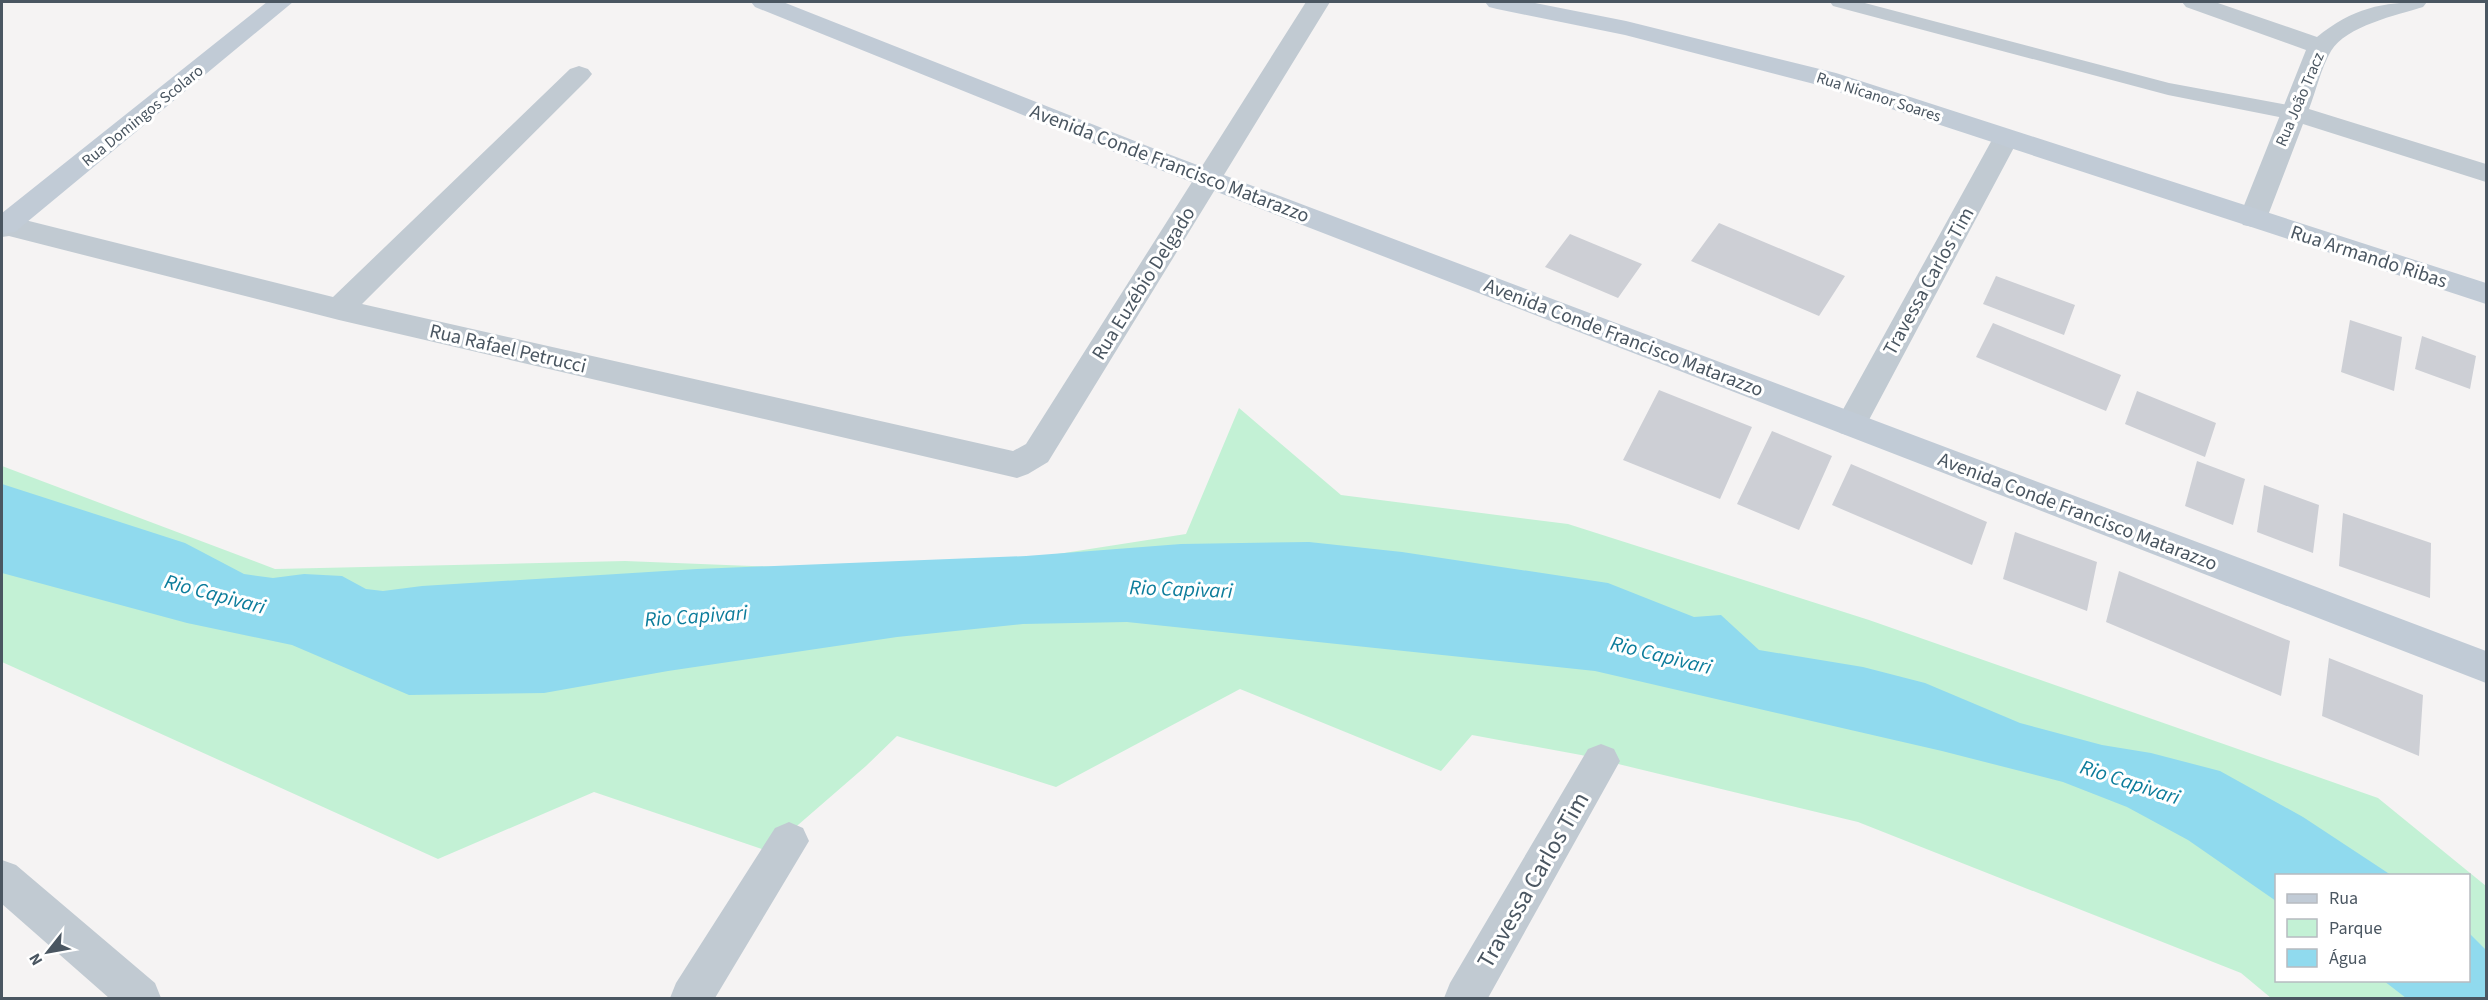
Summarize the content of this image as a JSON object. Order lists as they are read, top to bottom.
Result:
{
  "streets": {
    "street": [
      "Rua Nicanor Soares",
      "Rua João Tracz",
      "Rua Domingos Scolaro",
      "Avenida Conde Francisco Matarazzo",
      "Rua Armando Ribas",
      "Travessa Carlos Tim",
      "Rua Euzébio Delgado",
      "Rua Rafael Petrucci"
    ]
  },
  "crossings": [
    ["Rua Nicanor Soares", "Rua João Tracz"],
    ["Rua Nicanor Soares", "Rua Armando Ribas"],
    ["Rua Nicanor Soares", "Travessa Carlos Tim"],
    ["Rua João Tracz", "Rua Armando Ribas"],
    ["Rua Domingos Scolaro", "Rua Rafael Petrucci"],
    ["Avenida Conde Francisco Matarazzo", "Travessa Carlos Tim"],
    ["Avenida Conde Francisco Matarazzo", "Rua Euzébio Delgado"],
    ["Rua Euzébio Delgado", "Rua Rafael Petrucci"]
  ],
  "water": ["Rio Capivari"],
  "legend": ["Rua", "Parque", "Água"],
  "north": "bottom left"
}
